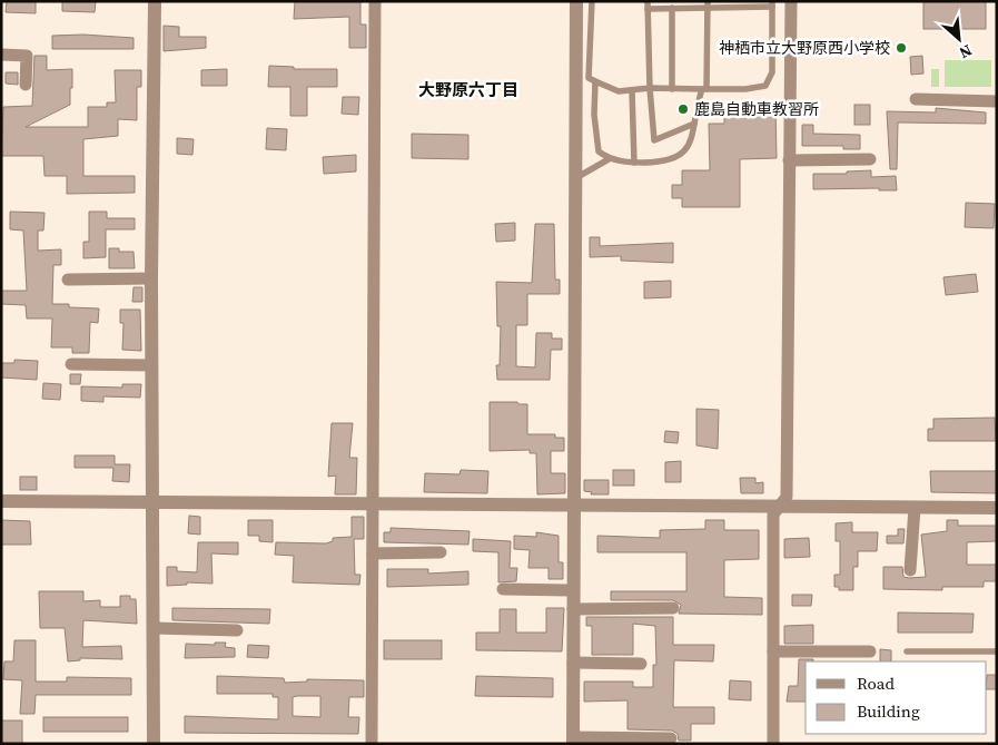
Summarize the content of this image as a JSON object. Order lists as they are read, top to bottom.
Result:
{
  "districts": ["大野原六丁目"],
  "places": ["神栖市立大野原西小学校", "鹿島自動車教習所"],
  "legend": ["Road", "Building"],
  "north": "bottom right"
}
